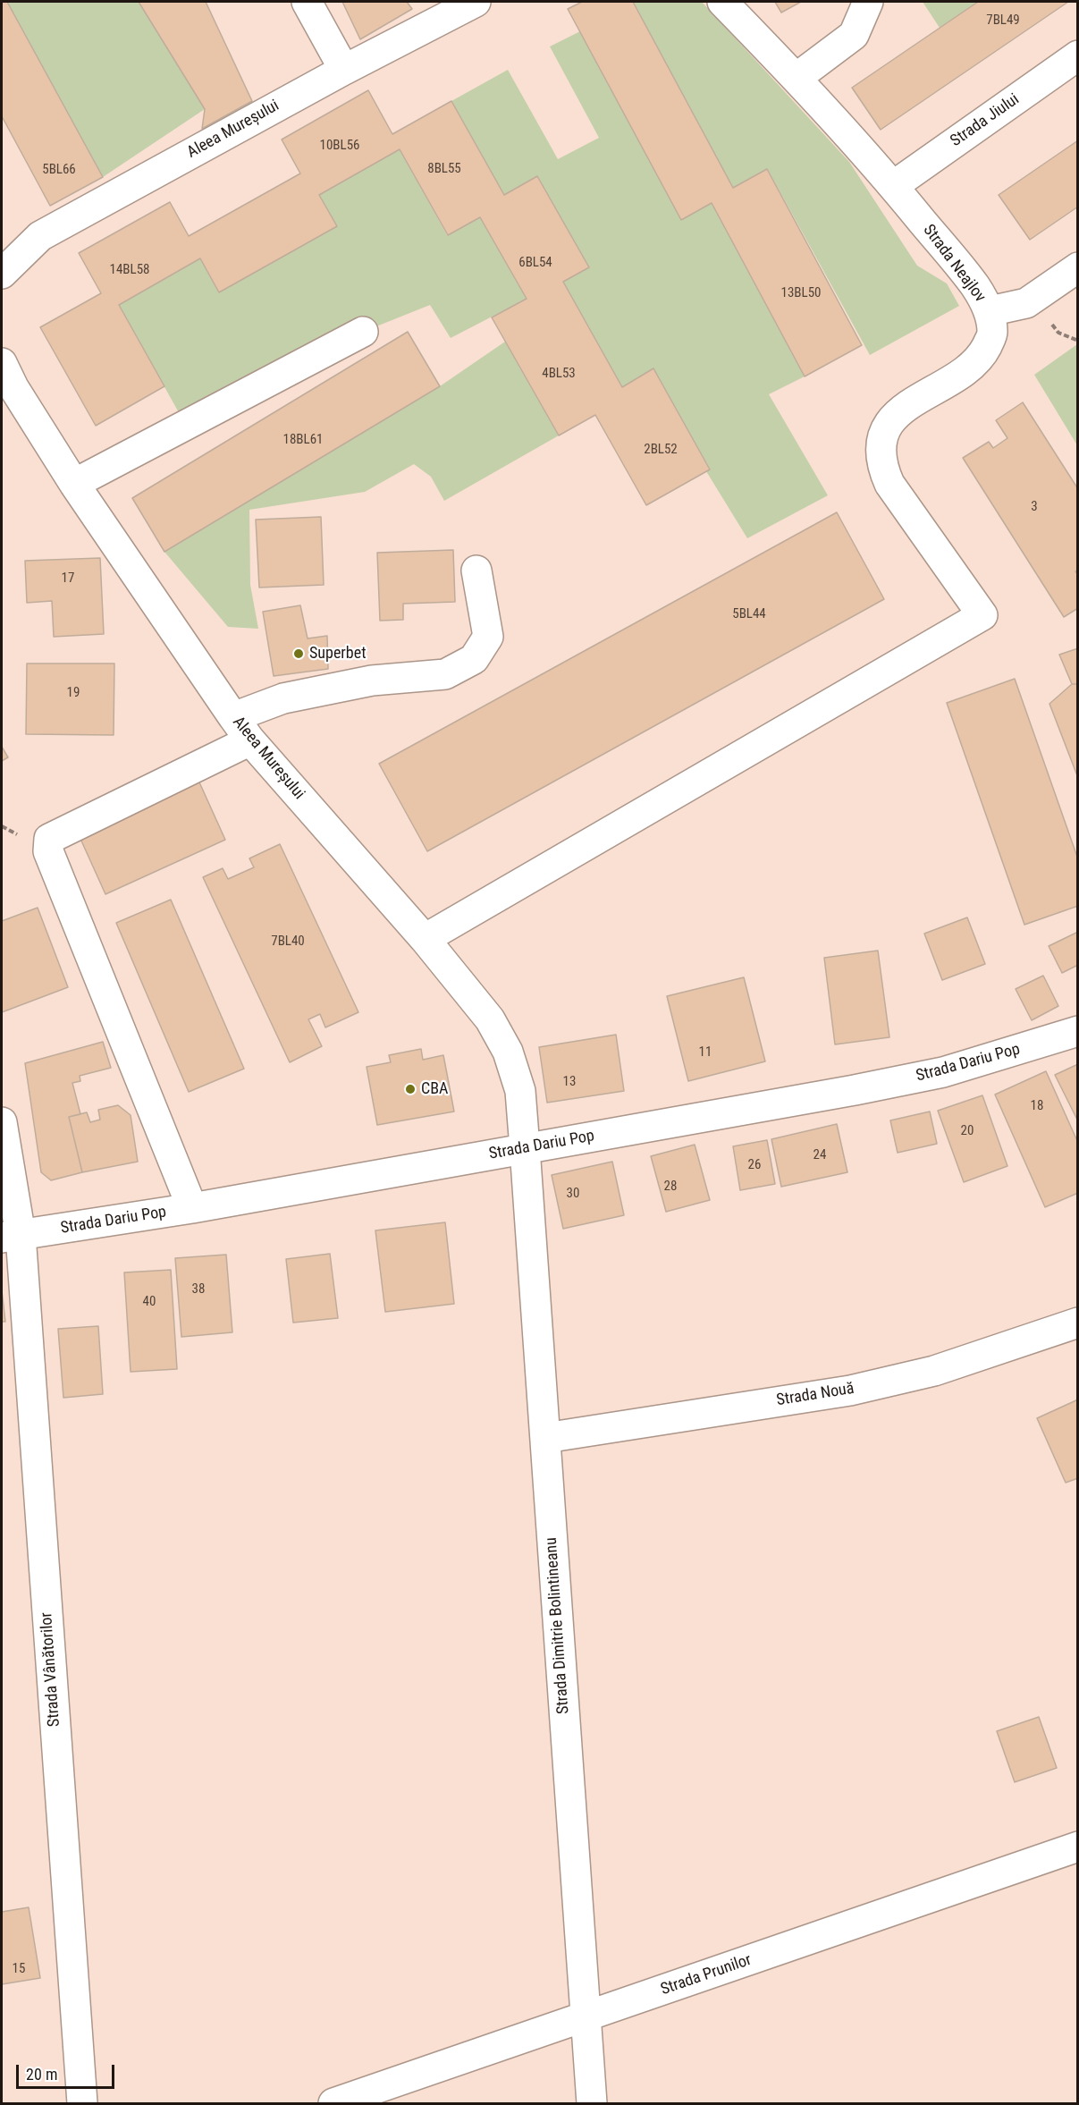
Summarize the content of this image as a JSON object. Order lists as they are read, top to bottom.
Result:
{
  "streets": {
    "street": [
      "Strada Jiului",
      "Aleea Mureșului",
      "Strada Neajlov",
      "Strada Dariu Pop",
      "Strada Nouă",
      "Strada Dimitrie Bolintineanu",
      "Strada Vânătorilor",
      "Strada Prunilor"
    ]
  },
  "crossings": [
    ["Strada Jiului", "Strada Neajlov"],
    ["Aleea Mureșului", "Strada Neajlov"],
    ["Aleea Mureșului", "Strada Dariu Pop"],
    ["Aleea Mureșului", "Strada Dimitrie Bolintineanu"],
    ["Strada Dariu Pop", "Strada Dimitrie Bolintineanu"],
    ["Strada Dariu Pop", "Strada Vânătorilor"],
    ["Strada Nouă", "Strada Dimitrie Bolintineanu"],
    ["Strada Dimitrie Bolintineanu", "Strada Prunilor"]
  ],
  "places": ["Superbet", "CBA"],
  "house_numbers": [
    "7BL49",
    "10BL56",
    "8BL55",
    "5BL66",
    "6BL54",
    "14BL58",
    "13BL50",
    "4BL53",
    "18BL61",
    "2BL52",
    "3",
    "17",
    "5BL44",
    "19",
    "7BL40",
    "11",
    "13",
    "18",
    "20",
    "24",
    "26",
    "28",
    "30",
    "38",
    "40",
    "15"
  ],
  "scale_bar": "20 m"
}
